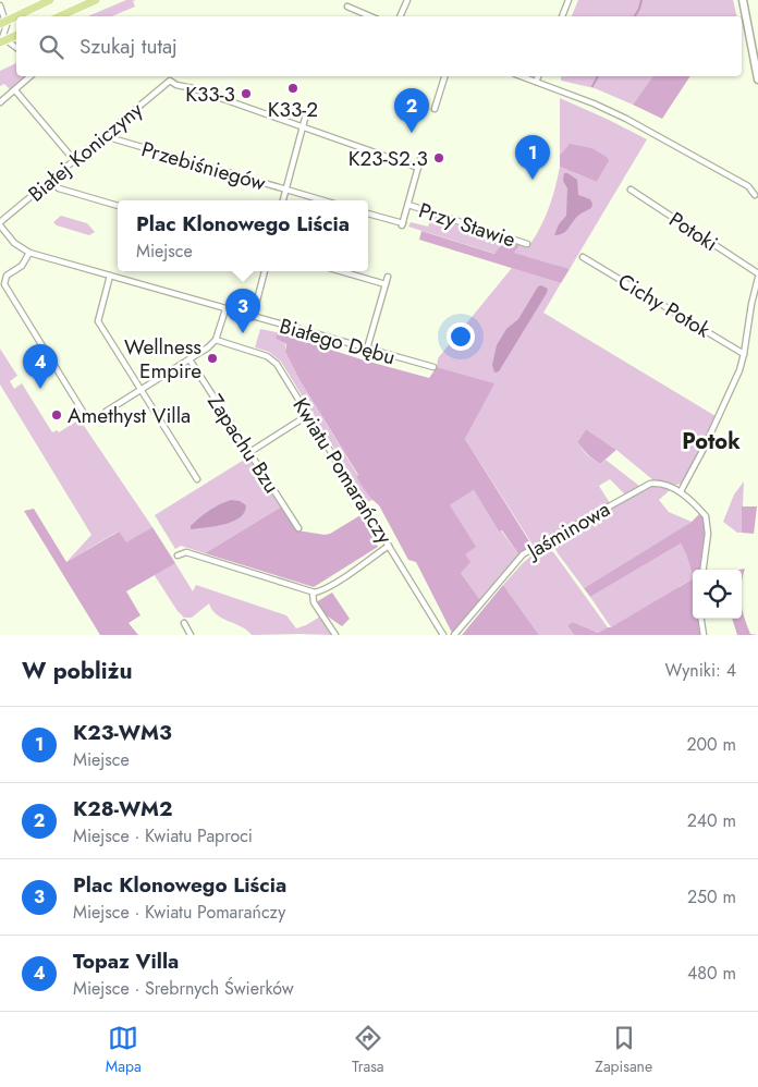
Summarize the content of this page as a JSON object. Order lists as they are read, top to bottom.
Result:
{
  "streets": {
    "street": [
      "Białej Koniczyny",
      "Przebiśniegów",
      "Przy Stawie",
      "Potoki",
      "Cichy Potok",
      "Białego Dębu",
      "Zapachu Bzu",
      "Kwiatu Pomarańczy",
      "Jaśminowa"
    ]
  },
  "crossings": [
    ["Białej Koniczyny", "Przebiśniegów"],
    ["Białej Koniczyny", "Białego Dębu"]
  ],
  "districts": ["Potok"],
  "places": [
    "K33-2",
    "K33-3",
    "K23-S2.3",
    "Wellness Empire",
    "Amethyst Villa"
  ],
  "page": {
    "search": "Szukaj tutaj",
    "pins": [
      "2",
      "1",
      "3",
      "4"
    ],
    "popup": ["Plac Klonowego Liścia", "Miejsce"],
    "heading": ["W pobliżu", "Wyniki: 4"],
    "list": [
      {
        "mark": "1",
        "name": "K23-WM3",
        "note": "Miejsce",
        "value": "200 m"
      },
      {
        "mark": "2",
        "name": "K28-WM2",
        "note": "Miejsce · Kwiatu Paproci",
        "value": "240 m"
      },
      {
        "mark": "3",
        "name": "Plac Klonowego Liścia",
        "note": "Miejsce · Kwiatu Pomarańczy",
        "value": "250 m"
      },
      {
        "mark": "4",
        "name": "Topaz Villa",
        "note": "Miejsce · Srebrnych Świerków",
        "value": "480 m"
      }
    ],
    "nav": ["Mapa", "Trasa", "Zapisane"]
  }
}
